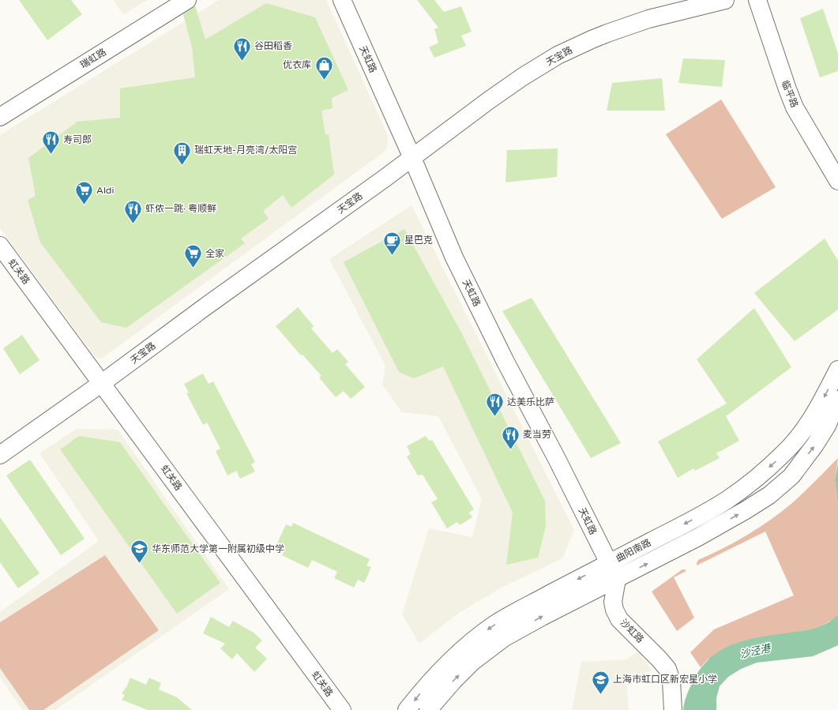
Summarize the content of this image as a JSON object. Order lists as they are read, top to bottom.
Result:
{
  "streets": {
    "street": [
      "天宝路",
      "瑞虹路",
      "天虹路",
      "临平路",
      "虹关路",
      "曲阳南路",
      "沙虹路"
    ]
  },
  "crossings": [
    ["天宝路", "天虹路"],
    ["天宝路", "虹关路"],
    ["天虹路", "曲阳南路"],
    ["天虹路", "沙虹路"],
    ["曲阳南路", "沙虹路"]
  ],
  "water": ["沙泾港"],
  "places": {
    "restaurant": [
      "谷田稻香",
      "寿司郎",
      "虾侬一跳· 粤顺鲜",
      "达美乐比萨",
      "麦当劳"
    ],
    "shop": ["优衣库"],
    "building": ["瑞虹天地-月亮湾/太阳宫"],
    "supermarket": ["Aldi", "全家"],
    "cafe": ["星巴克"],
    "school or university": ["华东师范大学第一附属初级中学", "上海市虹口区新宏星小学"]
  }
}
